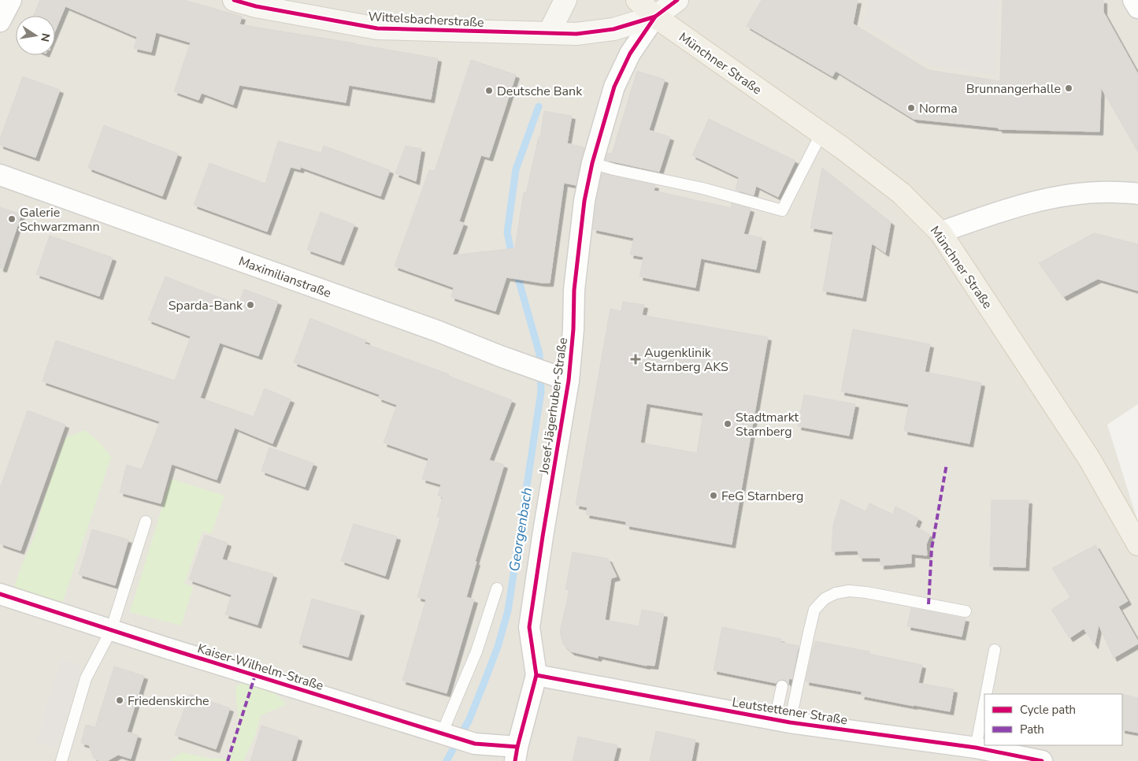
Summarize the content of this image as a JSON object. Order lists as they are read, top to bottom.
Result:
{
  "streets": {
    "main road": ["Münchner Straße"],
    "street": [
      "Wittelsbacherstraße",
      "Maximilianstraße",
      "Josef-Jägerhuber-Straße",
      "Kaiser-Wilhelm-Straße",
      "Leutstettener Straße"
    ]
  },
  "crossings": [
    ["Wittelsbacherstraße", "Münchner Straße"],
    ["Wittelsbacherstraße", "Josef-Jägerhuber-Straße"],
    ["Münchner Straße", "Josef-Jägerhuber-Straße"],
    ["Maximilianstraße", "Josef-Jägerhuber-Straße"],
    ["Josef-Jägerhuber-Straße", "Kaiser-Wilhelm-Straße"],
    ["Josef-Jägerhuber-Straße", "Leutstettener Straße"]
  ],
  "water": ["Georgenbach"],
  "places": {
    "other": [
      "Brunnangerhalle",
      "Deutsche Bank",
      "Norma",
      "Galerie Schwarzmann",
      "Sparda-Bank",
      "Stadtmarkt Starnberg",
      "FeG Starnberg",
      "Friedenskirche"
    ],
    "health": ["Augenklinik Starnberg AKS"]
  },
  "legend": ["Cycle path", "Path"],
  "north": "right"
}
